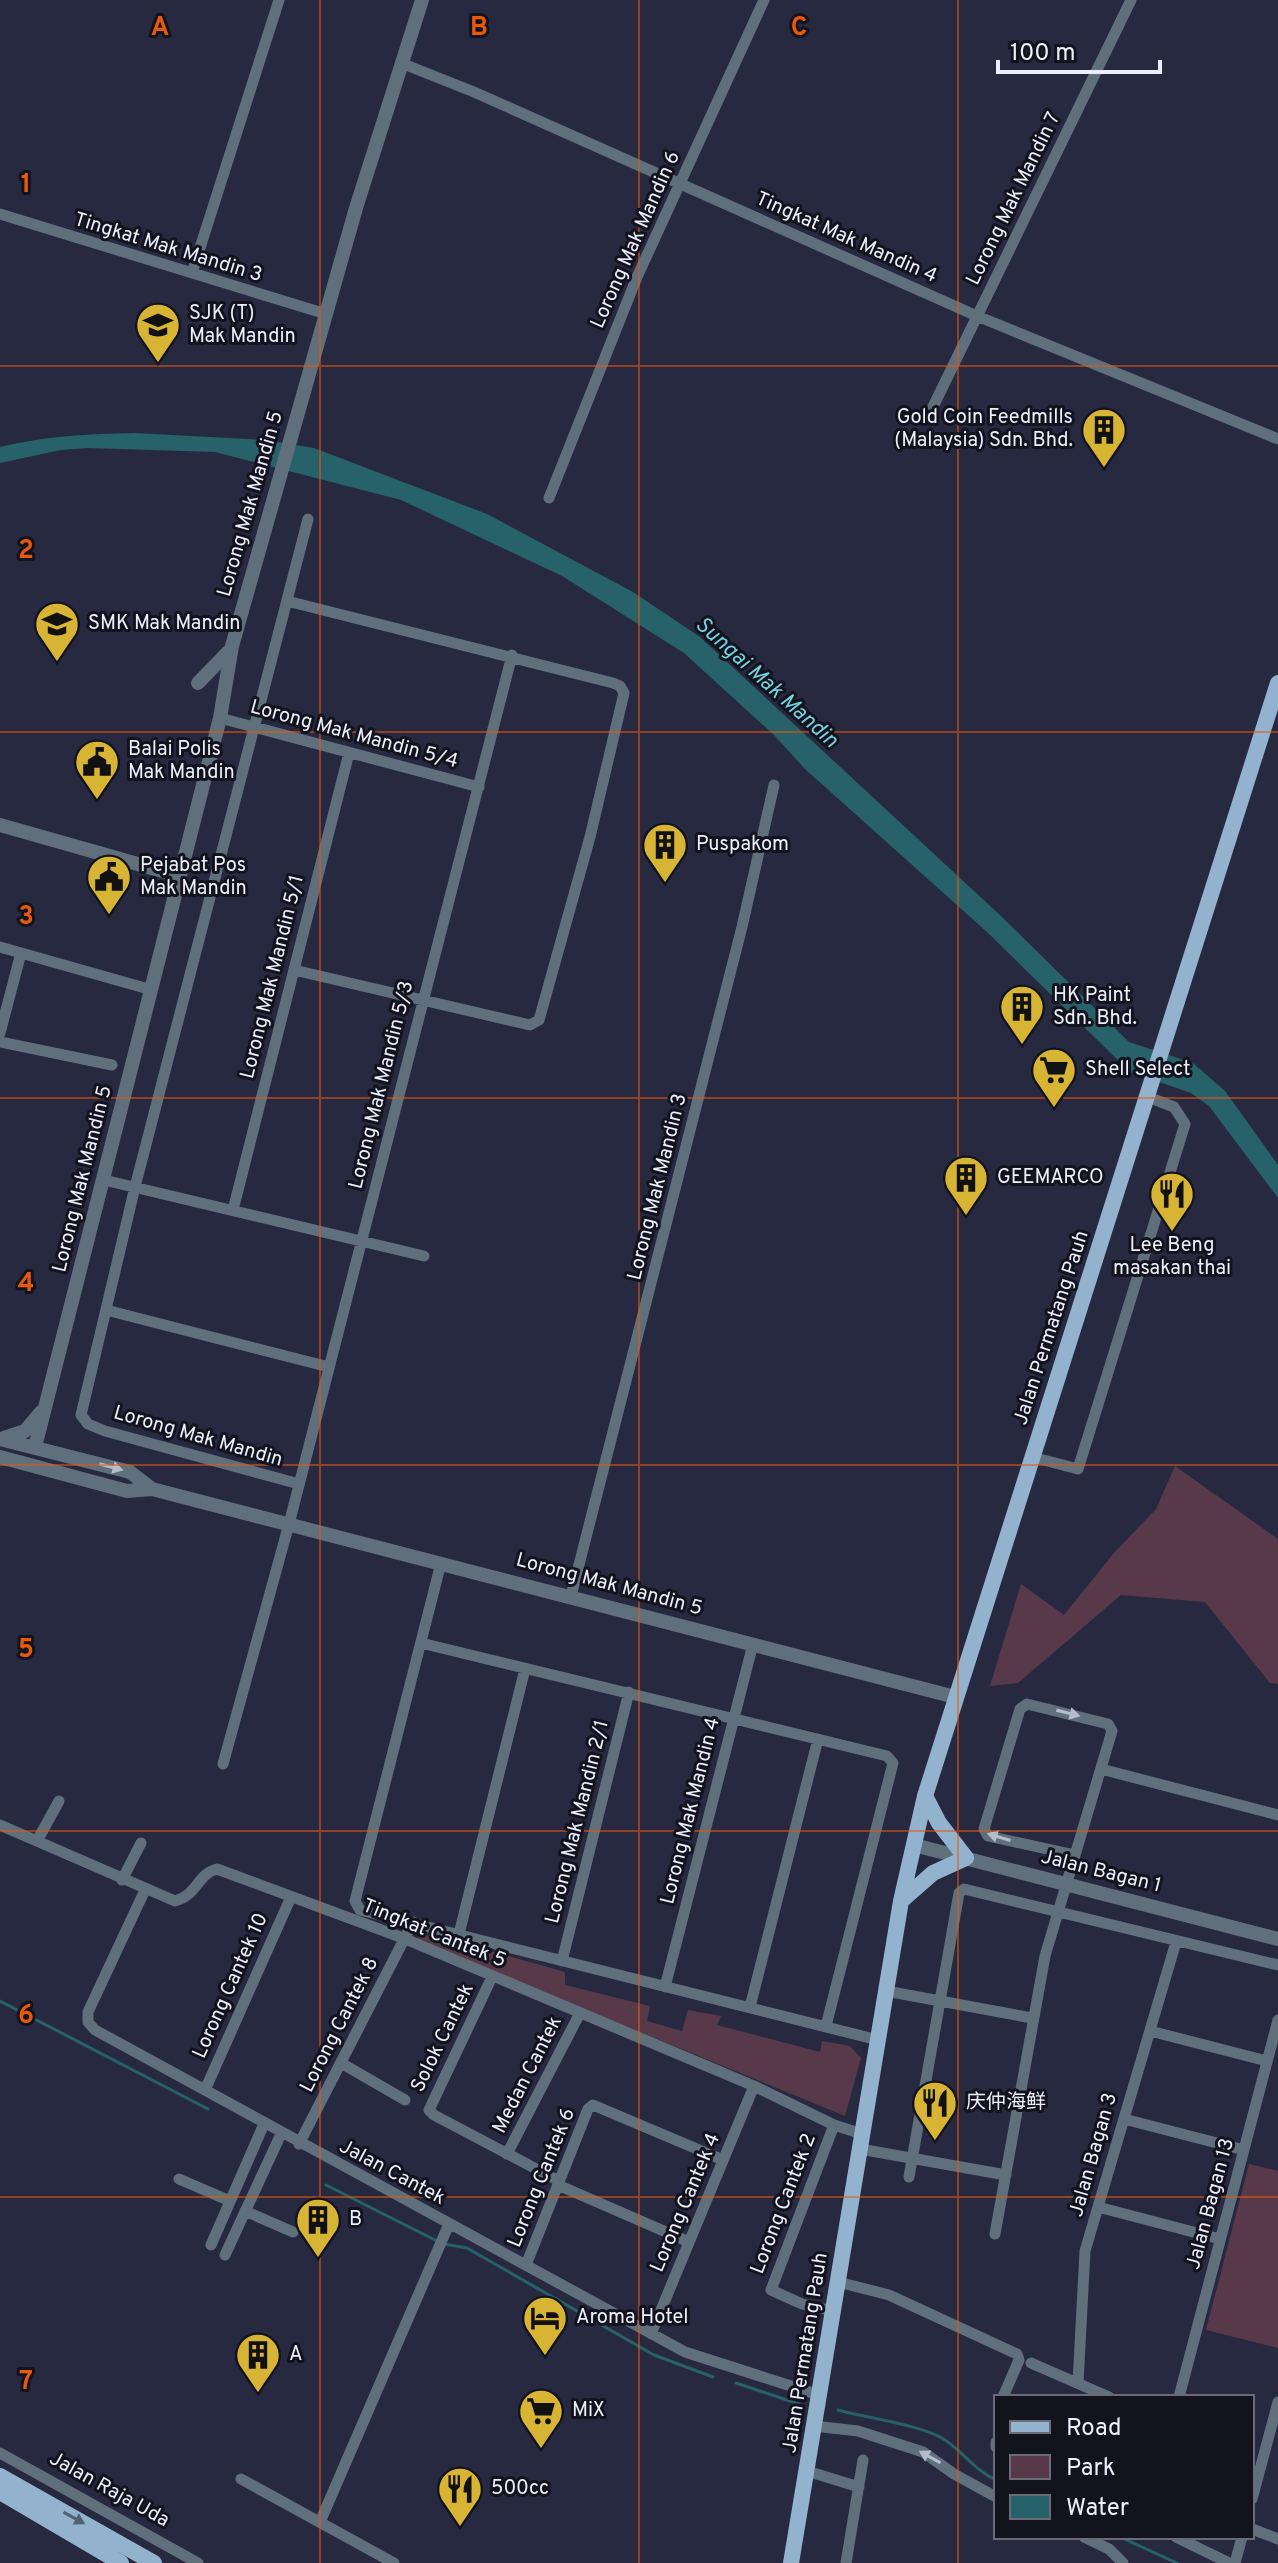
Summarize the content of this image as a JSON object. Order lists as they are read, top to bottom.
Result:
{
  "streets": {
    "main road": ["Jalan Permatang Pauh", "Jalan Raja Uda"],
    "street": [
      "Lorong Mak Mandin 7",
      "Tingkat Mak Mandin 4",
      "Lorong Mak Mandin 6",
      "Tingkat Mak Mandin 3",
      "Lorong Mak Mandin 5",
      "Lorong Mak Mandin 5/4",
      "Lorong Mak Mandin 5/1",
      "Lorong Mak Mandin 5/3",
      "Lorong Mak Mandin 3",
      "Lorong Mak Mandin",
      "Lorong Mak Mandin 4",
      "Lorong Mak Mandin 2/1",
      "Jalan Bagan 1",
      "Tingkat Cantek 5",
      "Lorong Cantek 10",
      "Lorong Cantek 8",
      "Solok Cantek",
      "Medan Cantek",
      "Jalan Bagan 3",
      "Jalan Cantek",
      "Lorong Cantek 6",
      "Lorong Cantek 4",
      "Lorong Cantek 2",
      "Jalan Bagan 13"
    ]
  },
  "crossings": [
    ["Lorong Mak Mandin 7", "Tingkat Mak Mandin 4"],
    ["Tingkat Mak Mandin 4", "Lorong Mak Mandin 6"],
    ["Tingkat Mak Mandin 4", "Lorong Mak Mandin 5"],
    ["Tingkat Mak Mandin 3", "Lorong Mak Mandin 5"],
    ["Lorong Mak Mandin 5", "Lorong Mak Mandin 5/4"],
    ["Lorong Mak Mandin 5", "Lorong Mak Mandin 5/3"],
    ["Lorong Mak Mandin 5", "Lorong Mak Mandin 3"],
    ["Lorong Mak Mandin 5", "Jalan Permatang Pauh"],
    ["Lorong Mak Mandin 5", "Lorong Mak Mandin 4"],
    ["Lorong Mak Mandin 5/4", "Lorong Mak Mandin 5/1"],
    ["Lorong Mak Mandin 5/4", "Lorong Mak Mandin 5/3"],
    ["Lorong Mak Mandin 5/3", "Lorong Mak Mandin"],
    ["Jalan Permatang Pauh", "Jalan Bagan 1"],
    ["Jalan Permatang Pauh", "Tingkat Cantek 5"],
    ["Jalan Permatang Pauh", "Jalan Cantek"],
    ["Jalan Permatang Pauh", "Lorong Cantek 2"],
    ["Tingkat Cantek 5", "Lorong Cantek 10"],
    ["Tingkat Cantek 5", "Lorong Cantek 8"],
    ["Tingkat Cantek 5", "Solok Cantek"],
    ["Tingkat Cantek 5", "Medan Cantek"],
    ["Tingkat Cantek 5", "Jalan Cantek"],
    ["Tingkat Cantek 5", "Lorong Cantek 4"],
    ["Tingkat Cantek 5", "Lorong Cantek 2"],
    ["Lorong Cantek 10", "Jalan Cantek"],
    ["Lorong Cantek 8", "Jalan Cantek"],
    ["Solok Cantek", "Medan Cantek"],
    ["Solok Cantek", "Lorong Cantek 6"],
    ["Solok Cantek", "Lorong Cantek 4"],
    ["Jalan Cantek", "Lorong Cantek 6"],
    ["Jalan Cantek", "Lorong Cantek 4"],
    ["Lorong Cantek 6", "Lorong Cantek 4"]
  ],
  "water": ["Sungai Mak Mandin"],
  "places": {
    "school or university": ["SJK (T) Mak Mandin", "SMK Mak Mandin"],
    "building": [
      "Gold Coin Feedmills (Malaysia) Sdn. Bhd.",
      "Puspakom",
      "HK Paint Sdn. Bhd.",
      "GEEMARCO",
      "B",
      "A"
    ],
    "public building": ["Balai Polis Mak Mandin", "Pejabat Pos Mak Mandin"],
    "supermarket": ["Shell Select", "MiX"],
    "restaurant": ["Lee Beng masakan thai", "庆仲海鲜", "500cc"],
    "hotel": ["Aroma Hotel"]
  },
  "legend": ["Road", "Park", "Water"],
  "scale_bar": "100 m",
  "grid": {
    "columns": ["A", "B", "C"],
    "rows": [
      "1",
      "2",
      "3",
      "4",
      "5",
      "6",
      "7"
    ]
  }
}
